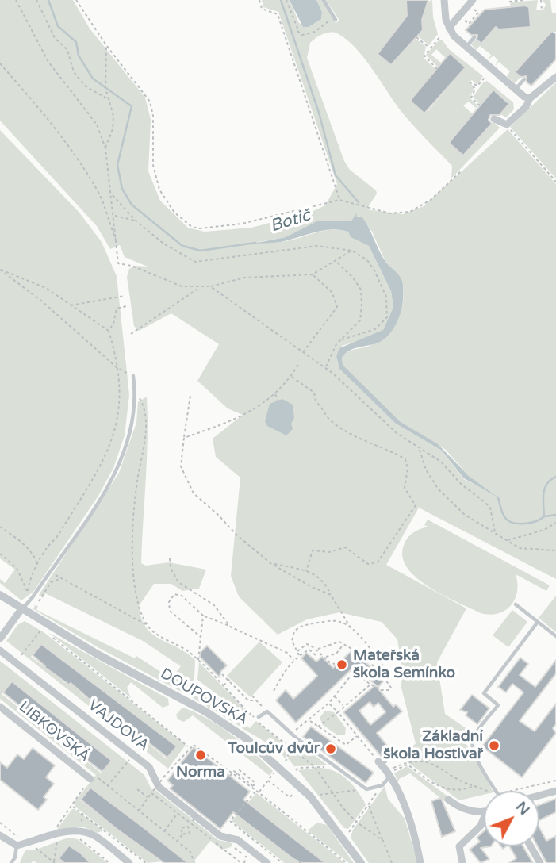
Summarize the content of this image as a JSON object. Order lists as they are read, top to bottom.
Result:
{
  "streets": {
    "street": ["DOUPOVSKÁ", "VAJDOVA", "LIBKOVSKÁ"]
  },
  "water": ["Botič"],
  "places": [
    "Mateřská škola Semínko",
    "Základní škola Hostivař",
    "Toulcův dvůr",
    "Norma"
  ],
  "north": "top right"
}
